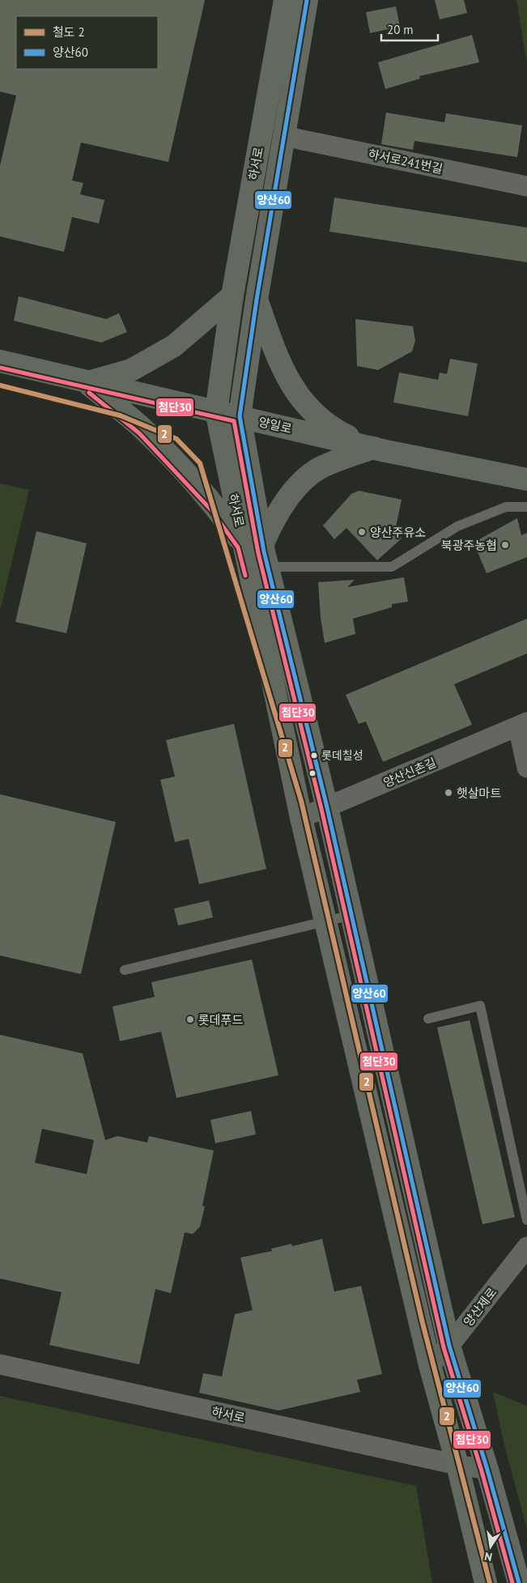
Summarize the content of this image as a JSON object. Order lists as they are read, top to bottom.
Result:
{
  "streets": {
    "main road": ["하서로", "양일로"],
    "street": ["하서로241번길", "양산신촌길", "양산제로"]
  },
  "crossings": [
    ["하서로241번길", "하서로"],
    ["하서로", "양일로"],
    ["하서로", "양산신촌길"],
    ["하서로", "양산제로"]
  ],
  "places": [
    "양산주유소",
    "북광주농협",
    "롯데칠성",
    "햇살마트",
    "롯데푸드"
  ],
  "lines": ["transit line 양산60", "transit line 첨단30", "rail line 2"],
  "legend": ["철도 2", "양산60"],
  "scale_bar": "20 m",
  "north": "bottom"
}
